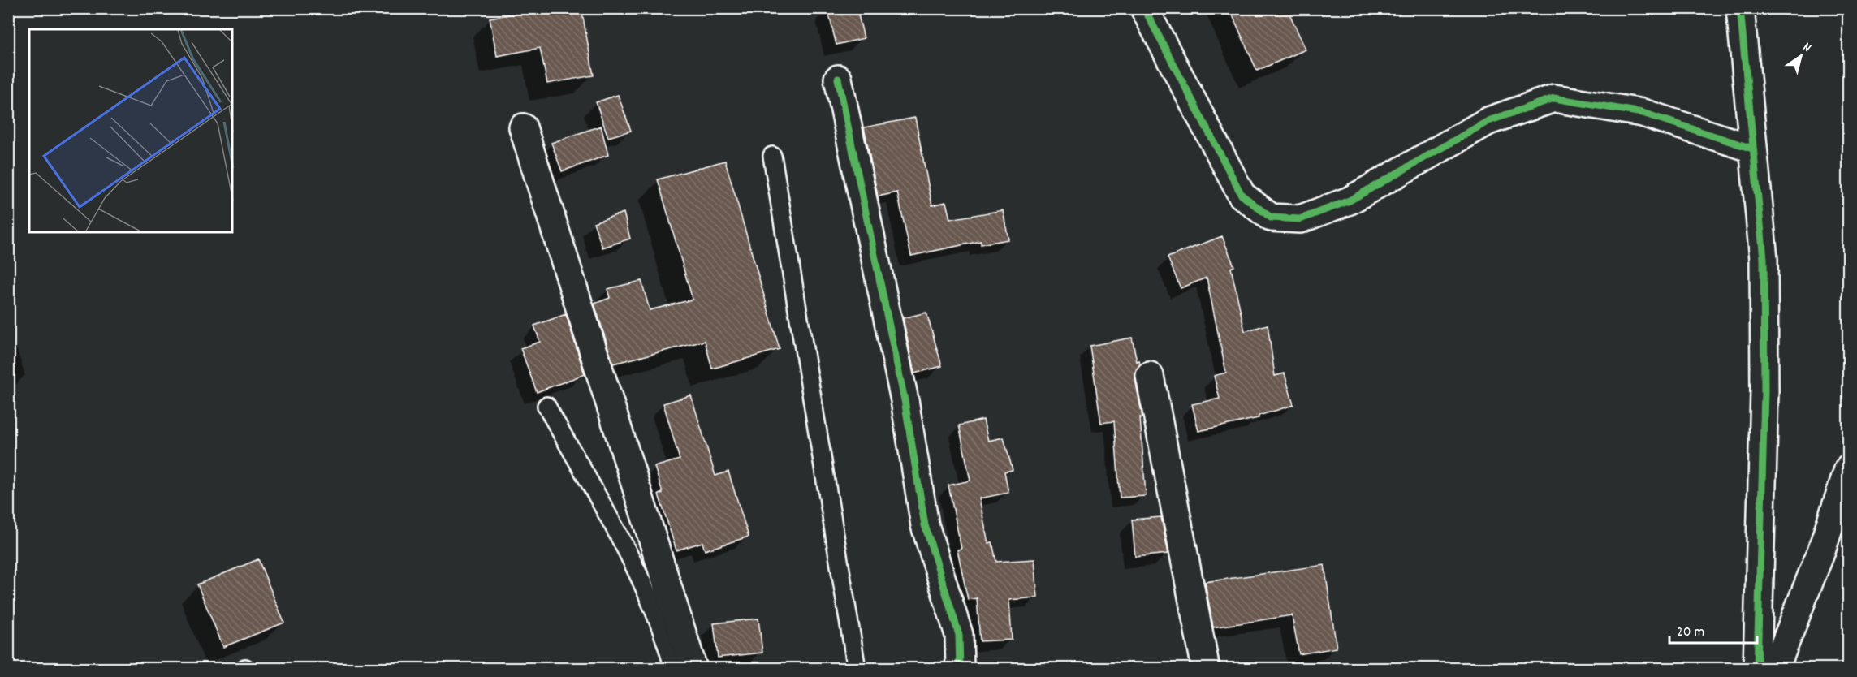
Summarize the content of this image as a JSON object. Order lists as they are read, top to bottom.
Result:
{
  "scale_bar": "20 m",
  "north": "top right"
}
